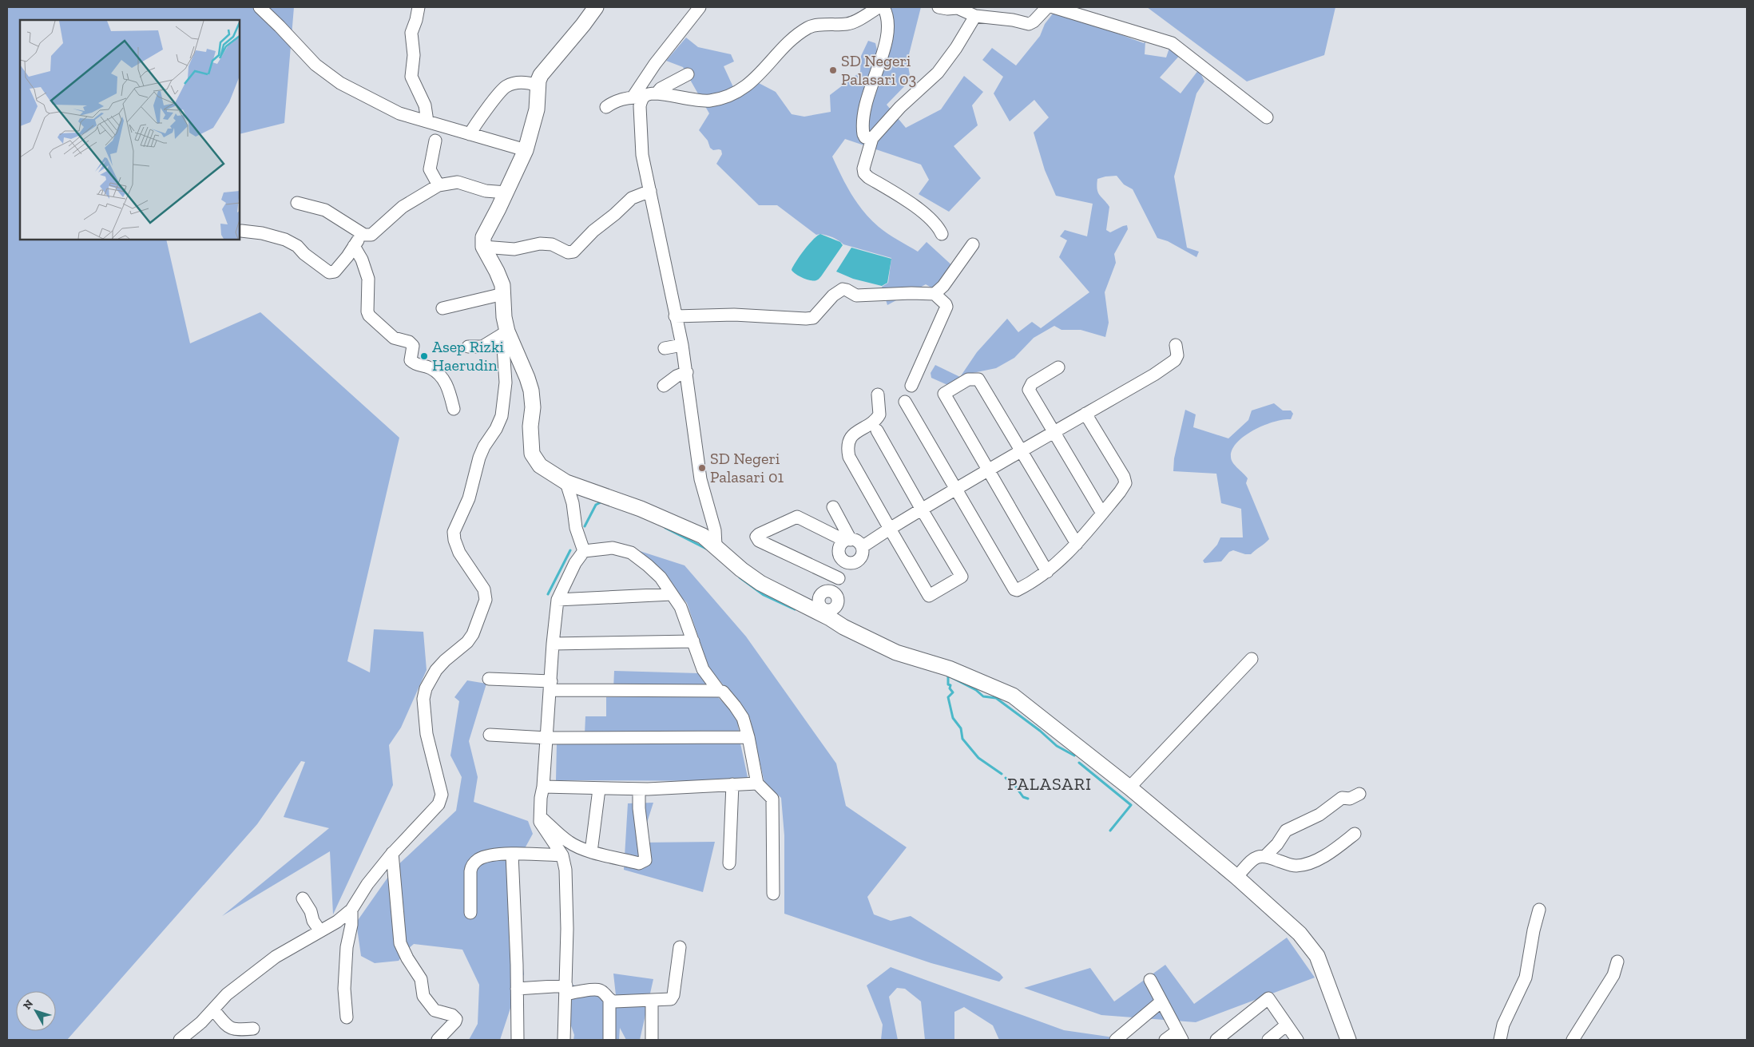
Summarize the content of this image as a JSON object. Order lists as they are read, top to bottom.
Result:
{
  "districts": ["PALASARI"],
  "places": ["SD Negeri Palasari 03", "Asep Rizki Haerudin", "SD Negeri Palasari 01"],
  "north": "top left"
}
